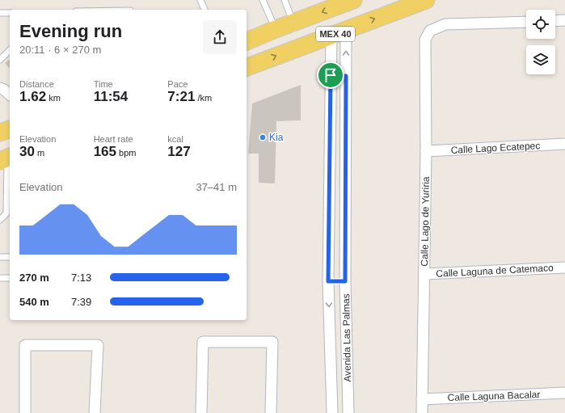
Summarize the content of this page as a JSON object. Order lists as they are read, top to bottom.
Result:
{
  "streets": {
    "main road": ["MEX 40"],
    "street": [
      "Calle Lago Ecatepec",
      "Calle Lago de Yuriria",
      "Calle Laguna de Catemaco",
      "Avenida Las Palmas",
      "Calle Laguna Bacalar"
    ]
  },
  "crossings": [
    ["MEX 40", "Avenida Las Palmas"],
    ["Calle Lago Ecatepec", "Calle Lago de Yuriria"],
    ["Calle Lago de Yuriria", "Calle Laguna de Catemaco"],
    ["Calle Lago de Yuriria", "Calle Laguna Bacalar"]
  ],
  "places": ["Kia"],
  "page": {
    "heading": ["Evening run", "20:11 · 6 × 270 m"],
    "stats": [
      ["Distance", "1.62 km"],
      ["Time", "11:54"],
      ["Pace", "7:21 /km"],
      ["Elevation", "30 m"],
      ["Heart rate", "165 bpm"],
      ["kcal", "127"]
    ],
    "chart": ["Elevation", "37–41 m"],
    "list": [
      {
        "name": "270 m",
        "note": "7:13"
      },
      {
        "name": "540 m",
        "note": "7:39"
      }
    ]
  }
}
